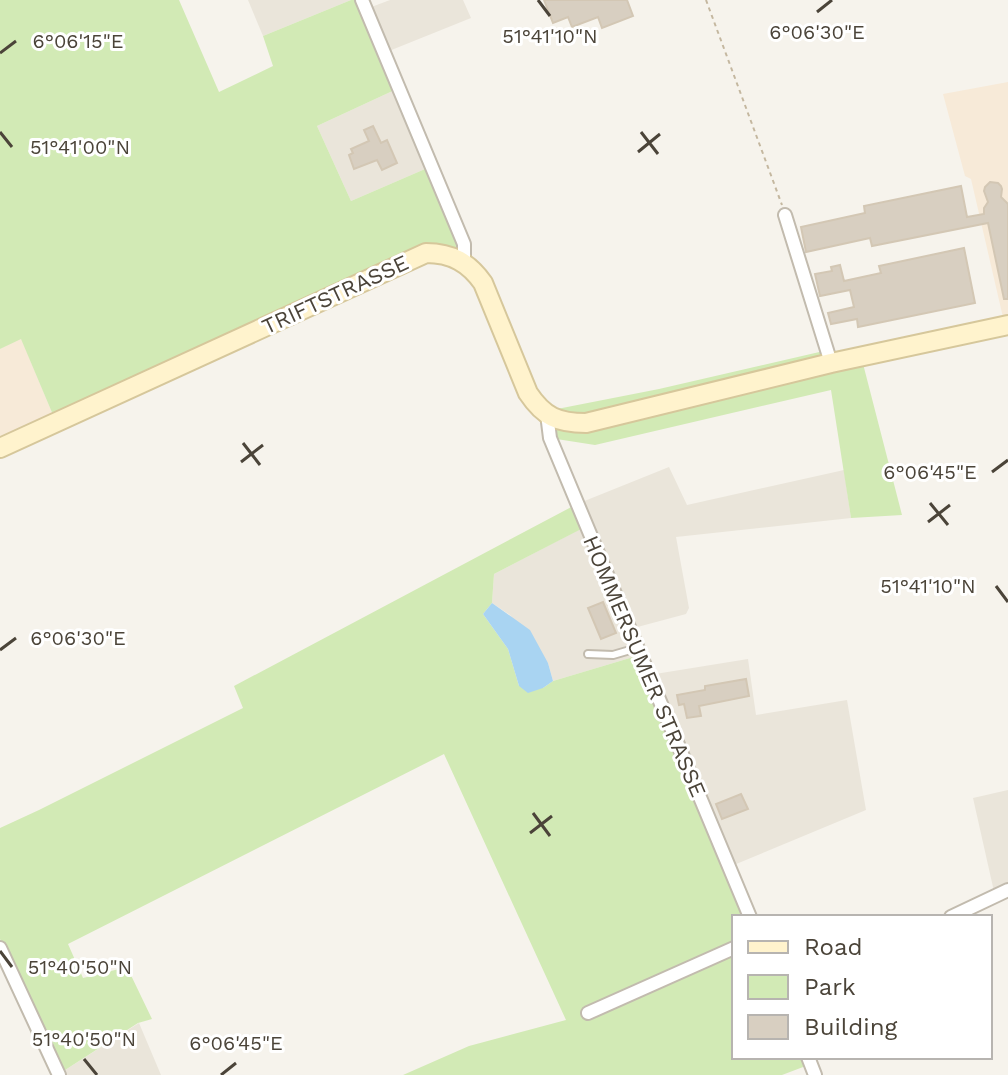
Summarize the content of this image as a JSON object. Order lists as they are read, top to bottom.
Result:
{
  "streets": {
    "street": ["TRIFTSTRASSE", "HOMMERSUMER STRASSE"]
  },
  "legend": ["Road", "Park", "Building"],
  "coordinates": [
    "6°06'30\"E",
    "51°41'10\"N",
    "6°06'15\"E",
    "51°41'00\"N",
    "6°06'45\"E",
    "51°40'50\"N"
  ]
}
